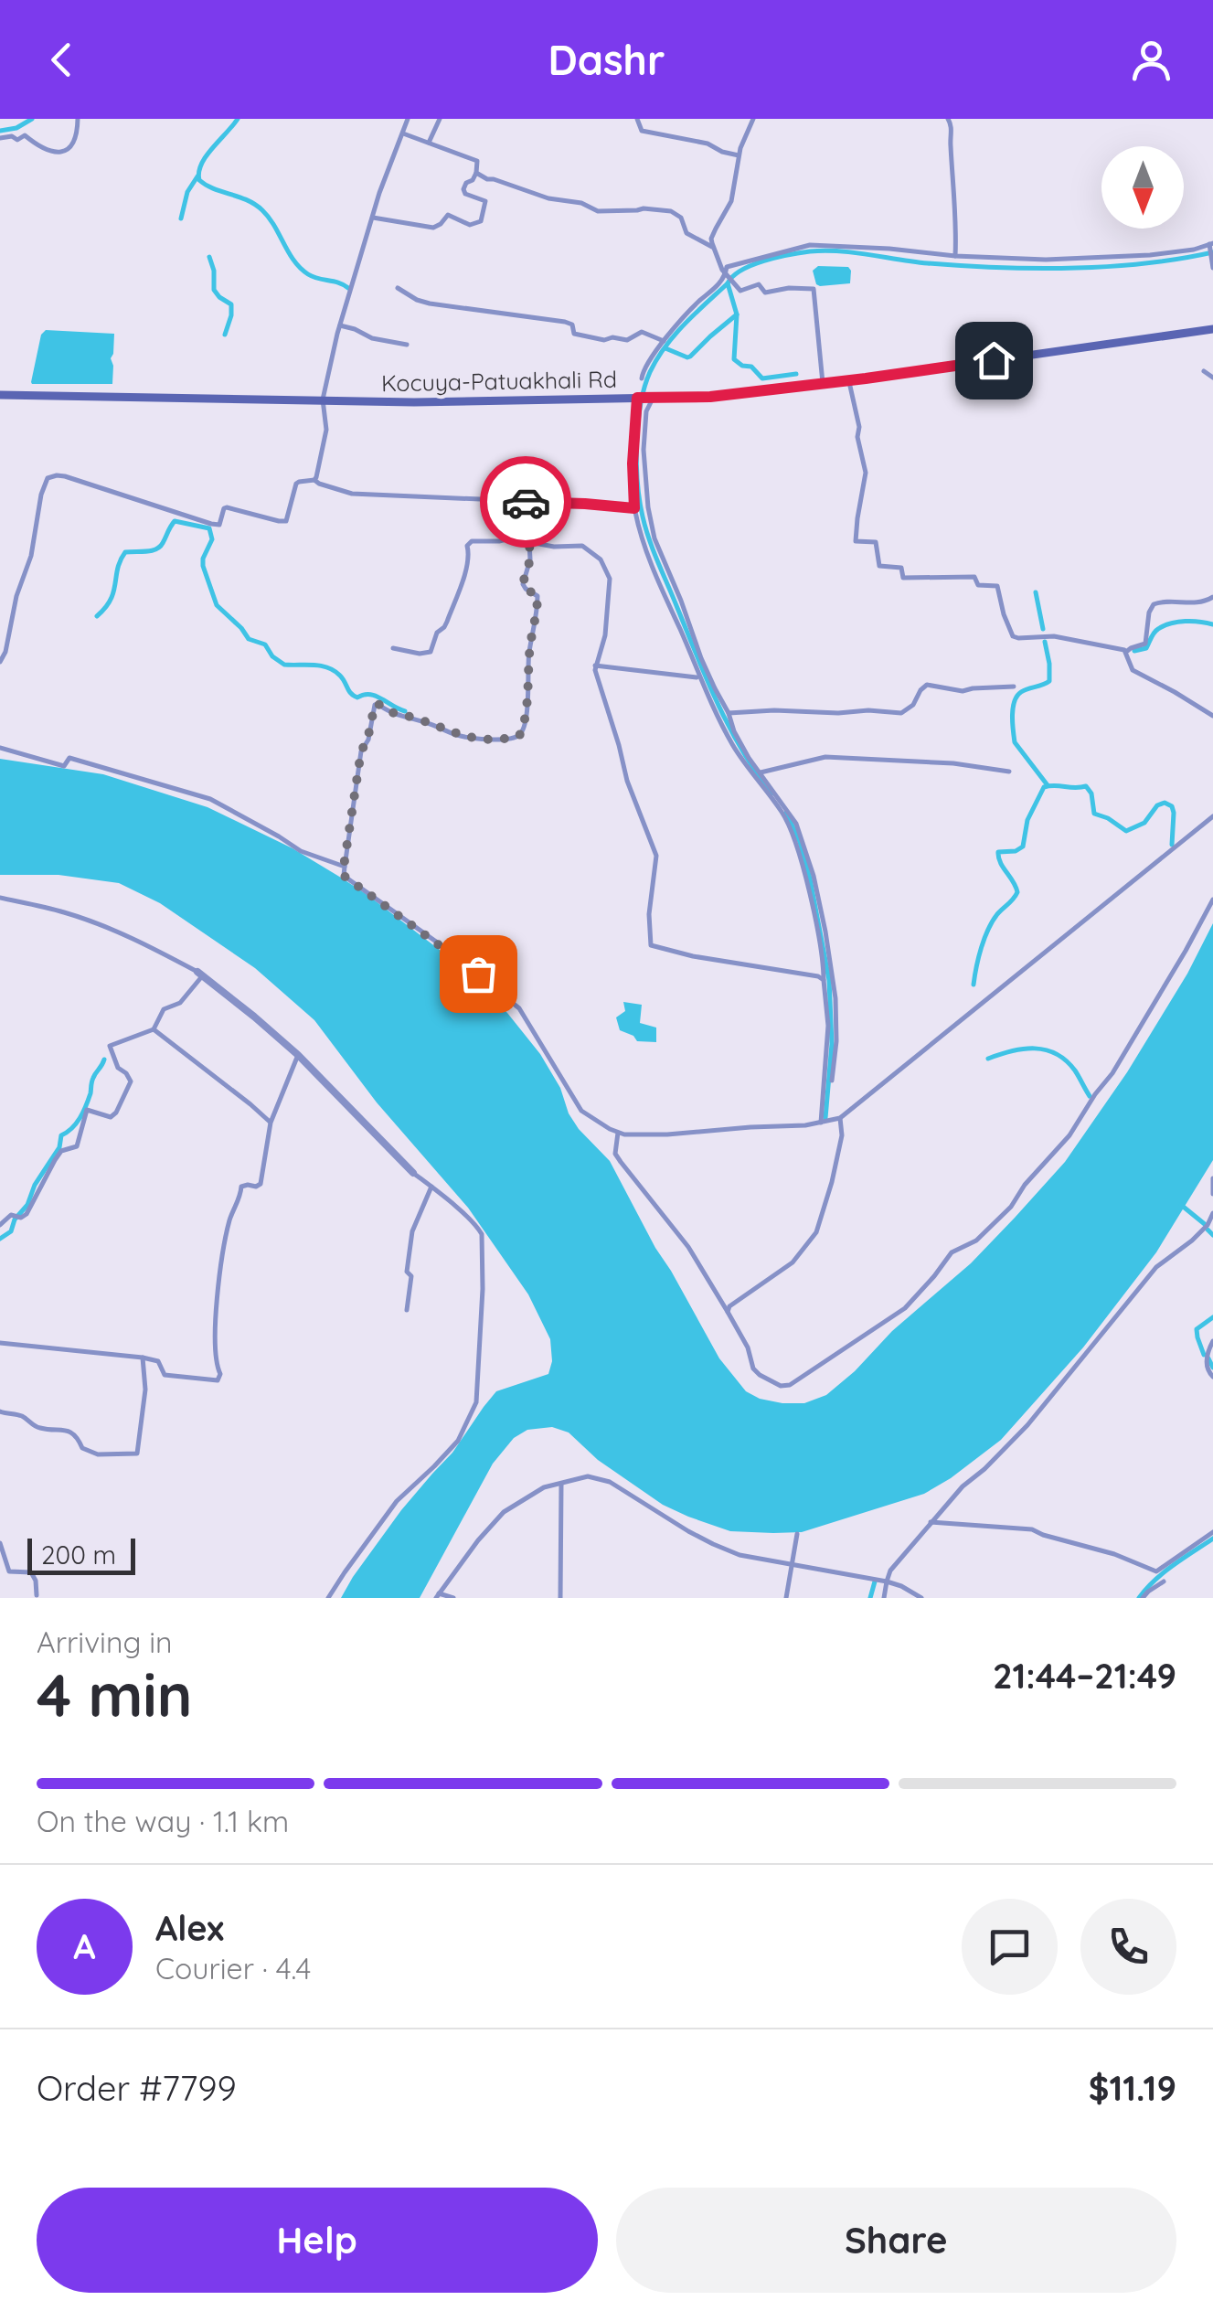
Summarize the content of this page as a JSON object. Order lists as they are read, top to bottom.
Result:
{
  "streets": {
    "main road": ["Kocuya-Patuakhali Rd"]
  },
  "scale_bar": "200 m",
  "north": "bottom",
  "page": {
    "header": "Dashr",
    "scale": "200 m",
    "heading": ["4 min", "Arriving in", "21:44–21:49"],
    "panel": [
      "Alex",
      "Courier · 4.4",
      "Order #7799",
      "$11.19"
    ],
    "bar": "On the way · 1.1 km",
    "round": "A",
    "buttons": ["Help", "Share"]
  }
}
